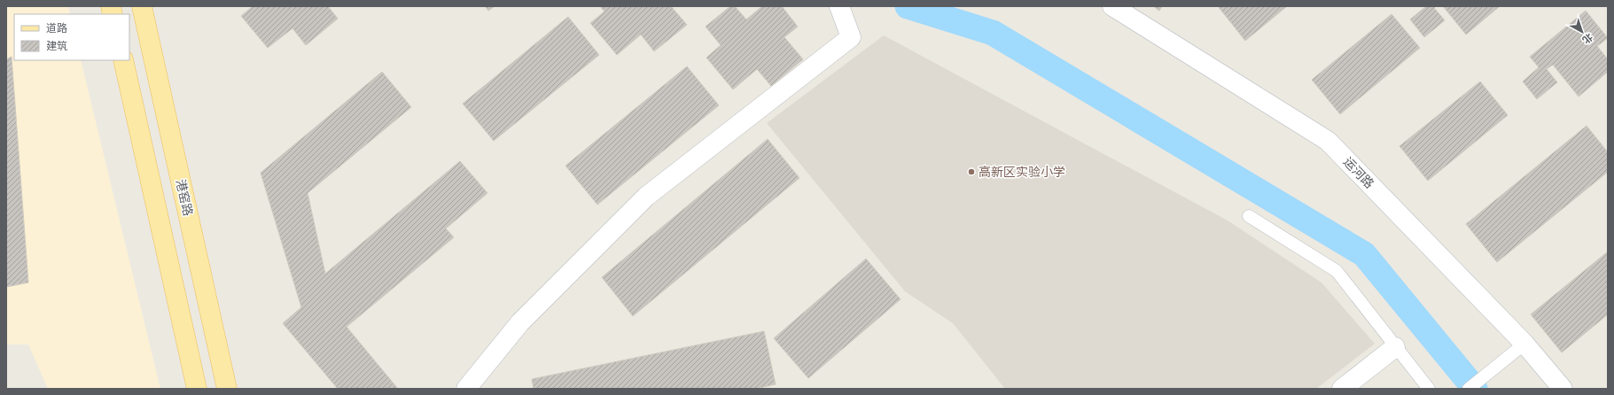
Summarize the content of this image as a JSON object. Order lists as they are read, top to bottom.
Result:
{
  "streets": {
    "main road": ["港窑路"],
    "street": ["运河路"]
  },
  "places": ["高新区实验小学"],
  "legend": ["道路", "建筑"],
  "north": "bottom right"
}
